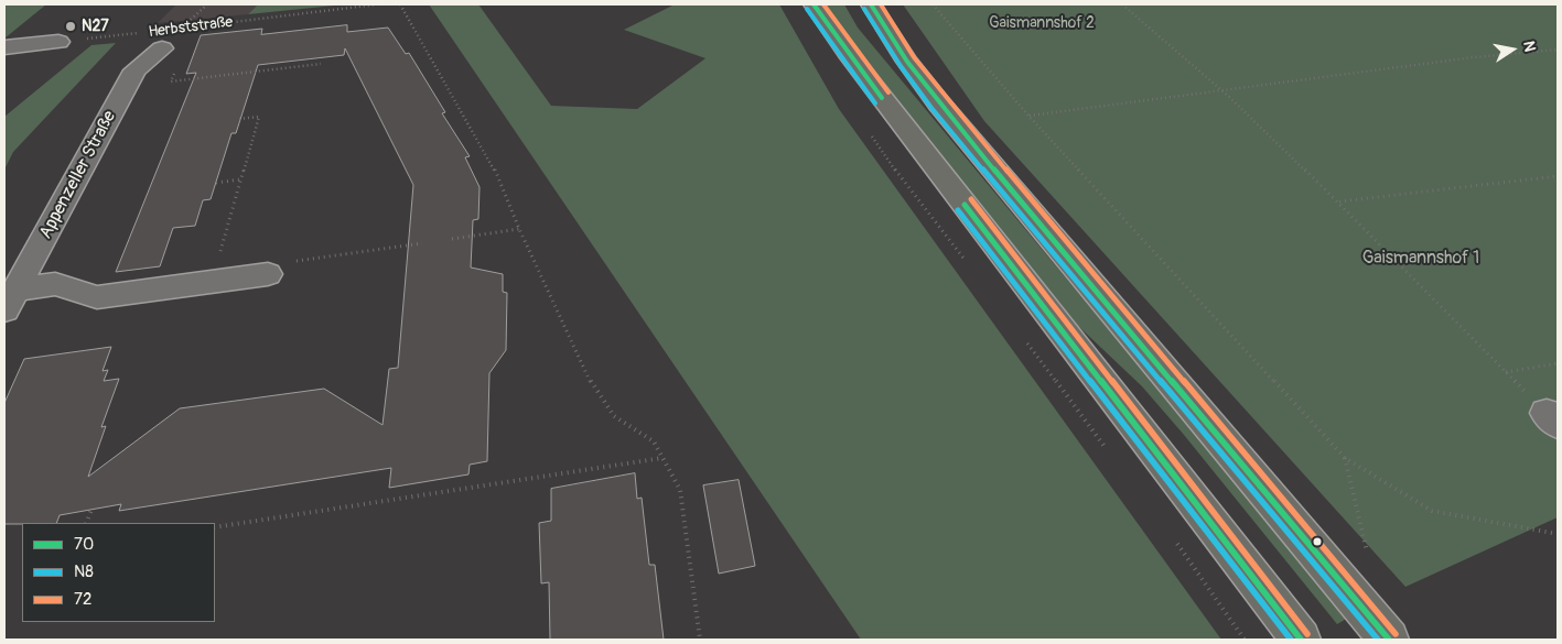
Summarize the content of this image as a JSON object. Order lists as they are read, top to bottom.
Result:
{
  "streets": {
    "street": ["Appenzeller Straße"],
    "path": ["Herbststraße"]
  },
  "crossings": [
    ["Herbststraße", "Appenzeller Straße"]
  ],
  "parks": ["Gaismannshof 2", "Gaismannshof 1"],
  "places": ["N27"],
  "lines": ["transit line 70", "transit line 72", "transit line N8"],
  "legend": ["70", "N8", "72"],
  "north": "right"
}
